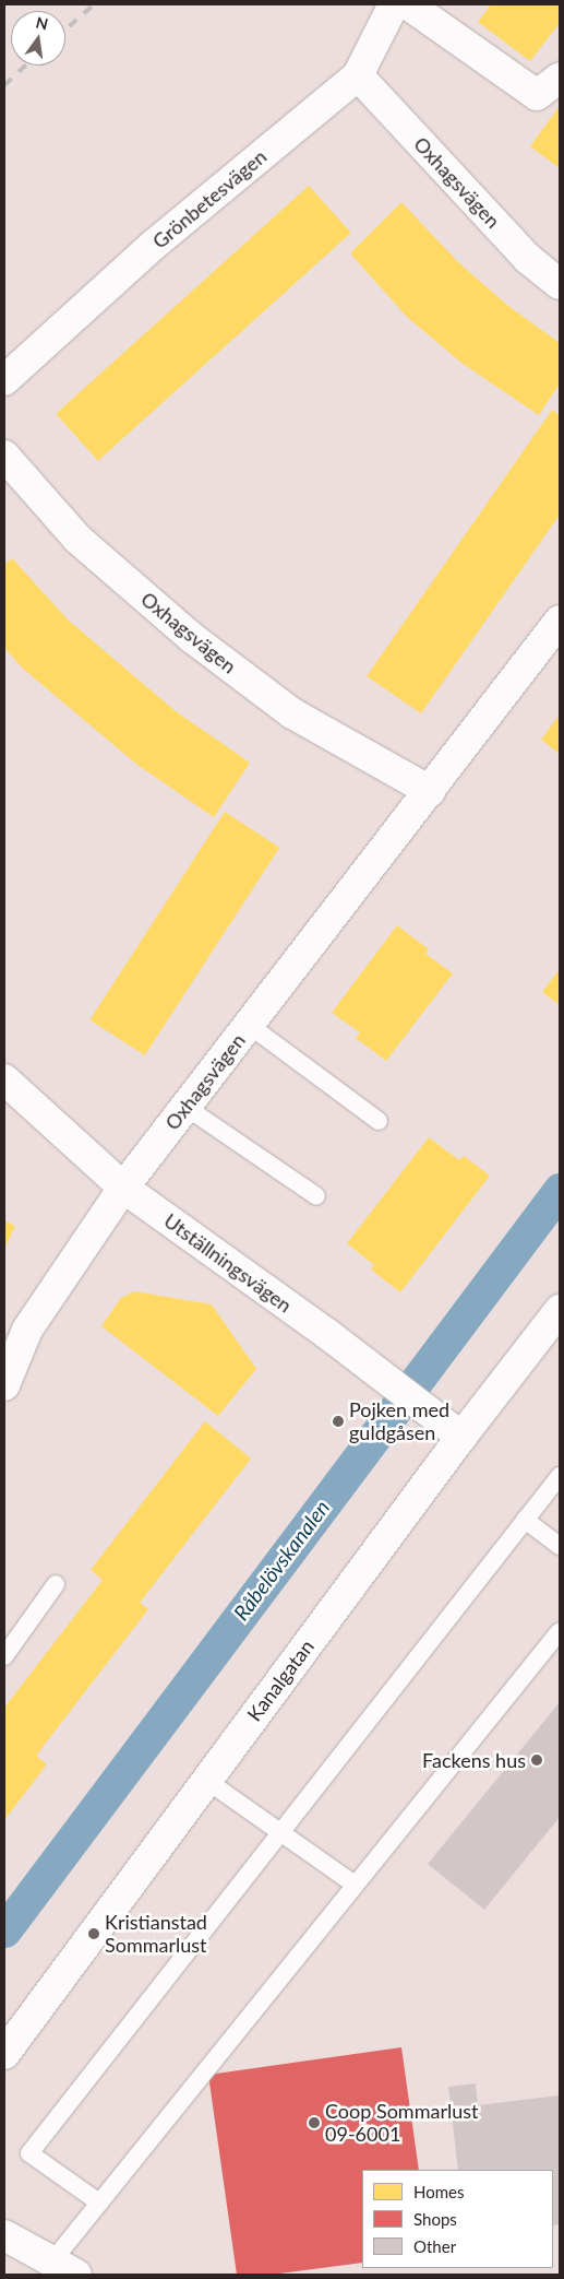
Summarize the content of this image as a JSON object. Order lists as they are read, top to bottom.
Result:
{
  "streets": {
    "street": [
      "Oxhagsvägen",
      "Grönbetesvägen",
      "Utställningsvägen",
      "Kanalgatan"
    ]
  },
  "crossings": [
    ["Oxhagsvägen", "Grönbetesvägen"],
    ["Oxhagsvägen", "Utställningsvägen"],
    ["Utställningsvägen", "Kanalgatan"]
  ],
  "water": ["Råbelövskanalen"],
  "places": [
    "Pojken med guldgåsen",
    "Fackens hus",
    "Kristianstad Sommarlust",
    "Coop Sommarlust 09-6001"
  ],
  "legend": ["Homes", "Shops", "Other"],
  "north": "top"
}
